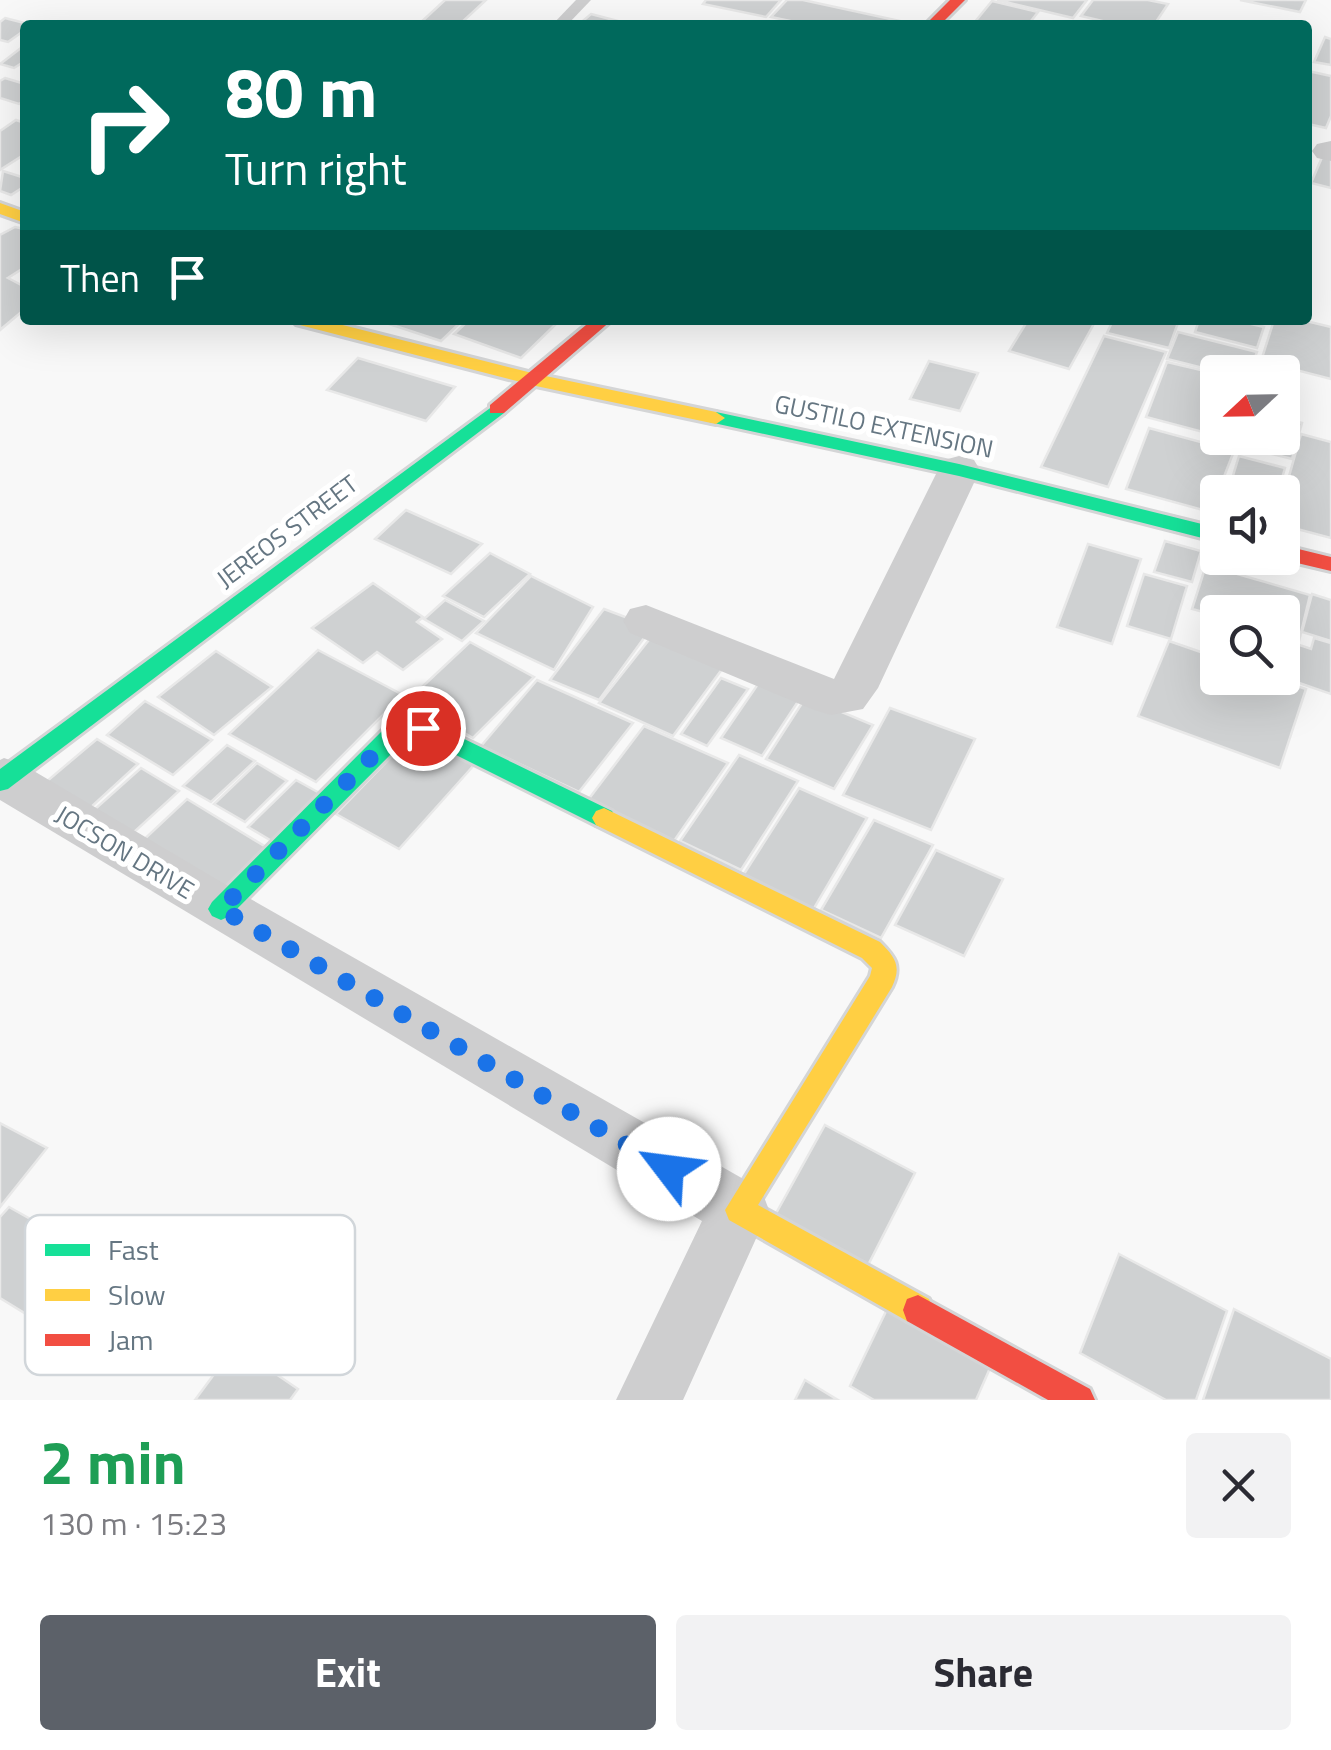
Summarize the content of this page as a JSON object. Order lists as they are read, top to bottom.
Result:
{
  "streets": {
    "street": ["GUSTILO EXTENSION", "JEREOS STREET", "JOCSON DRIVE"]
  },
  "crossings": [
    ["GUSTILO EXTENSION", "JEREOS STREET"],
    ["JEREOS STREET", "JOCSON DRIVE"]
  ],
  "legend": ["Fast", "Slow", "Jam"],
  "north": "left",
  "page": {
    "turn": ["80 m", "Turn right"],
    "then": "Then",
    "heading": ["2 min", "130 m · 15:23"],
    "buttons": ["Exit", "Share"]
  }
}
